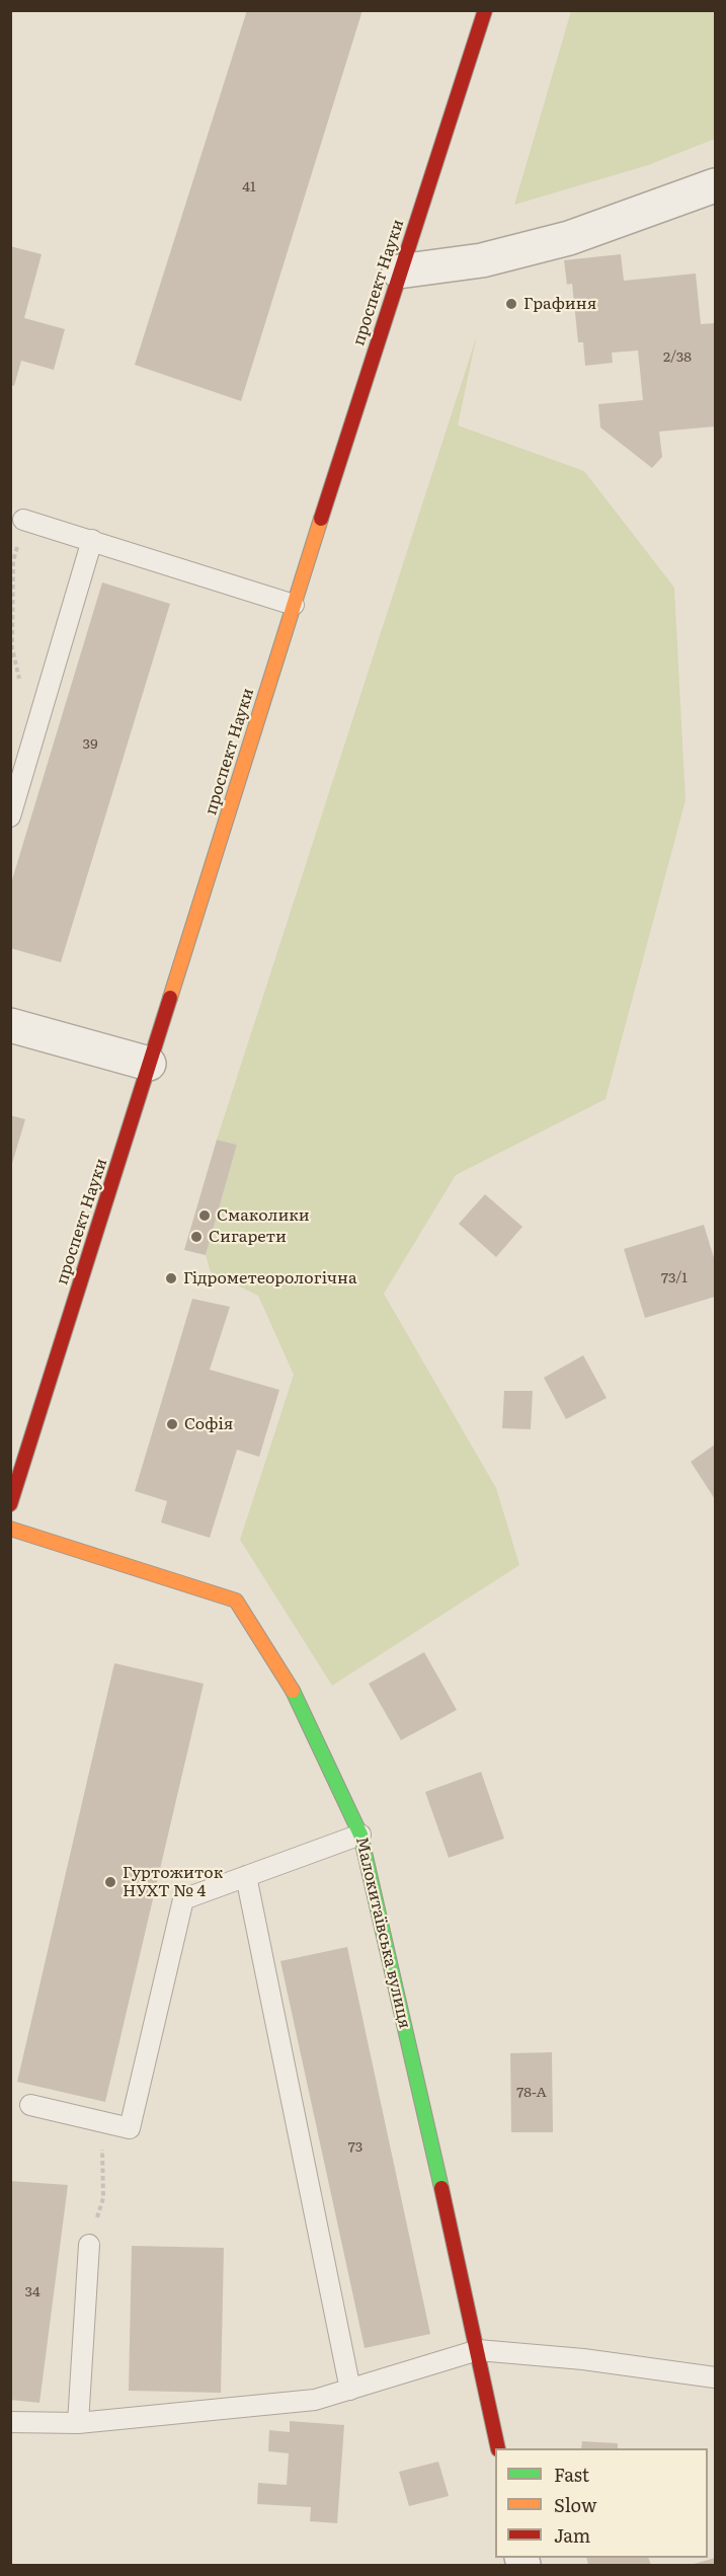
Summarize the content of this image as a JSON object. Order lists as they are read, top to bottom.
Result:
{
  "streets": {
    "main road": ["проспект Науки", "Малокитаївська вулиця"]
  },
  "places": [
    "Графиня",
    "Смаколики",
    "Сигарети",
    "Гідрометеорологічна",
    "Софія",
    "Гуртожиток НУХТ № 4"
  ],
  "house_numbers": [
    "41",
    "2/38",
    "39",
    "73/1",
    "78-А",
    "73",
    "34"
  ],
  "legend": ["Fast", "Slow", "Jam"]
}
